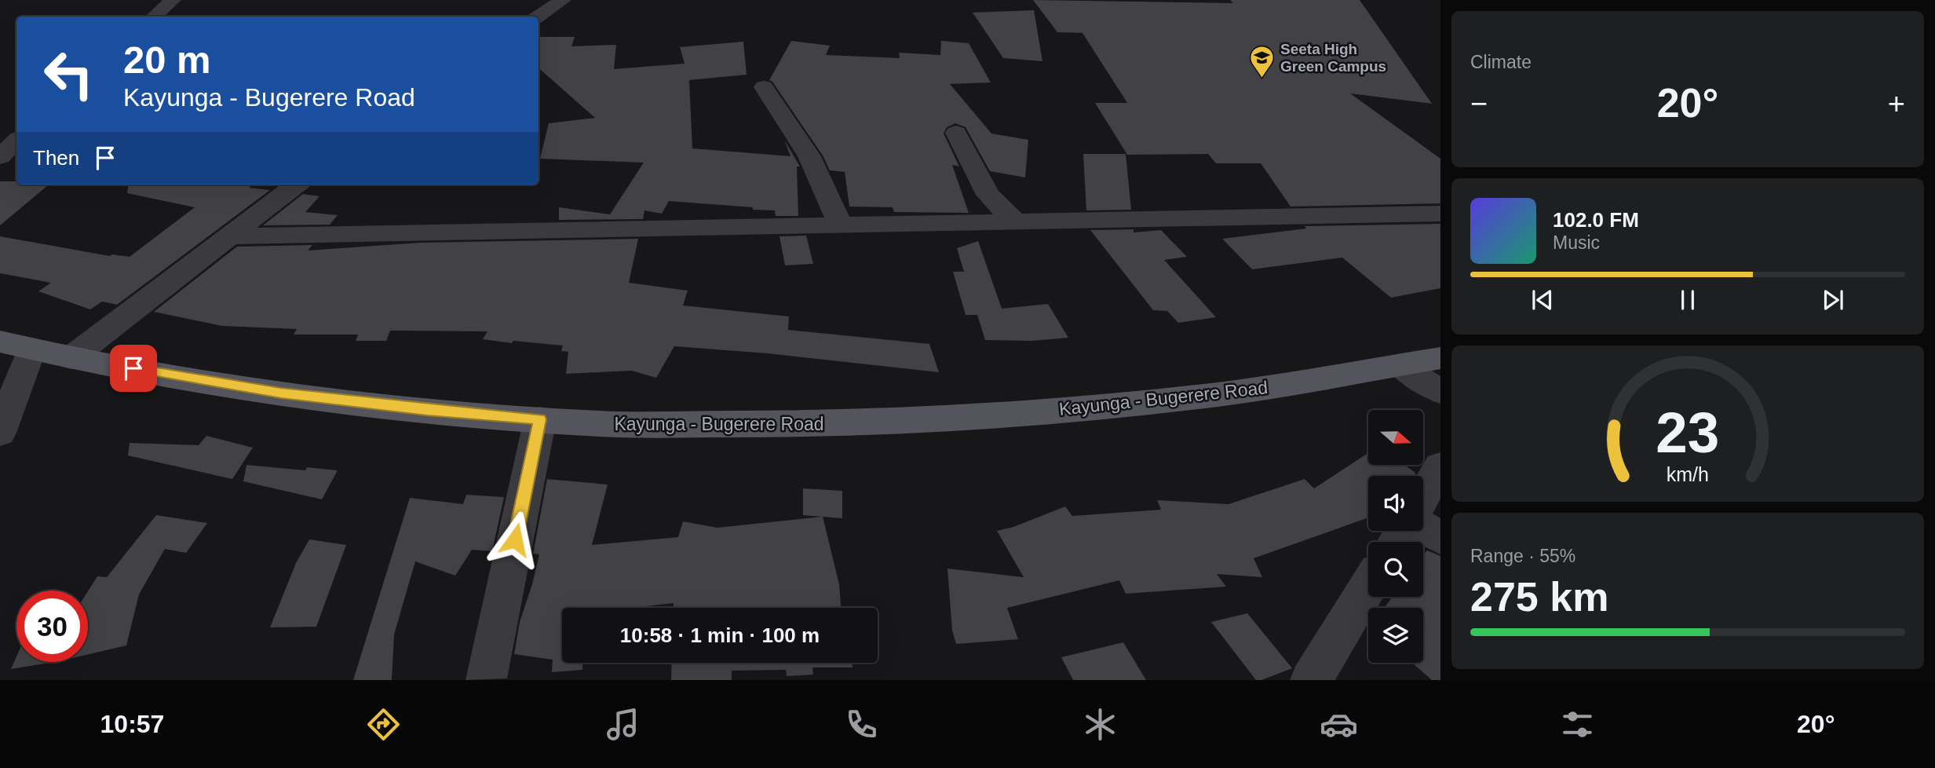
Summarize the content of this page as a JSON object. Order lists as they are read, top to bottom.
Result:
{
  "streets": {
    "main road": ["Kayunga - Bugerere Road"]
  },
  "places": {
    "school or university": ["Seeta High Green Campus"]
  },
  "north": "right",
  "page": {
    "tile": [
      "Climate",
      ["Range · 55%", "275 km"]
    ],
    "turn": ["20 m", "Kayunga - Bugerere Road"],
    "heat": ["−", "20°", "+"],
    "then": "Then",
    "song": ["102.0 FM", "Music"],
    "limit": "30",
    "trip": "10:58 · 1 min · 100 m",
    "tabs": ["10:57", "20°"],
    "gauge": ["23", "km/h"]
  }
}
